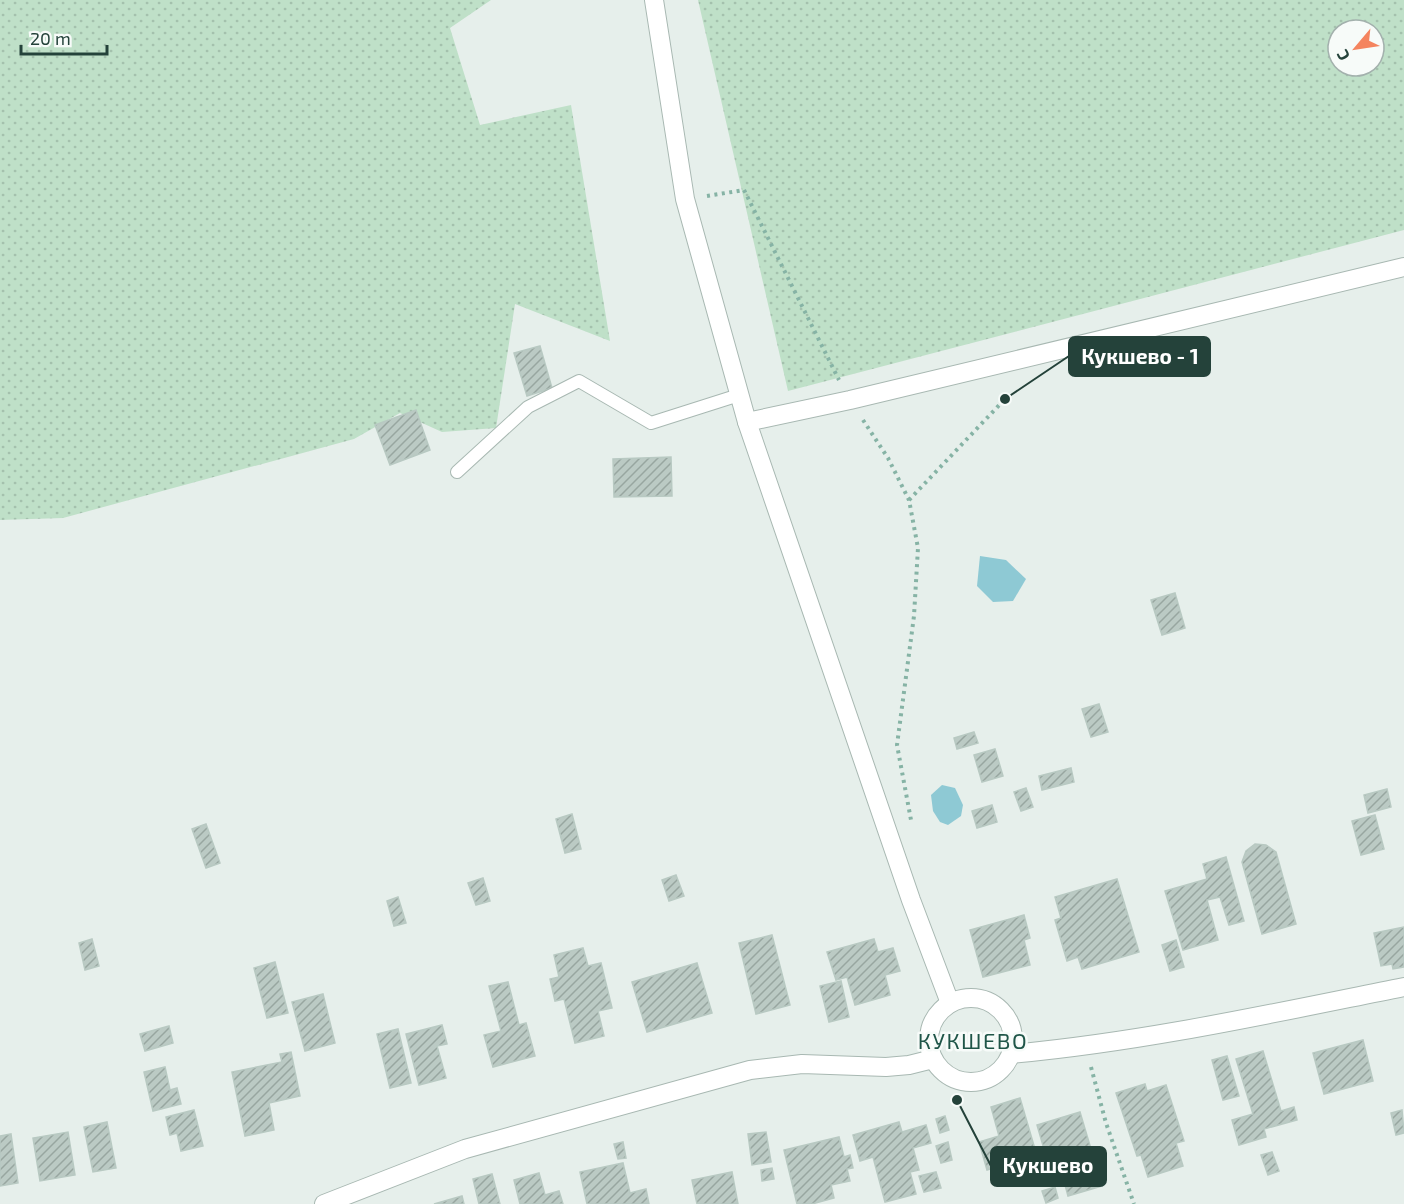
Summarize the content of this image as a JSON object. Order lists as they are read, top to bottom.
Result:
{
  "districts": ["КУКШЕВО"],
  "places": ["Кукшево - 1", "Кукшево"],
  "scale_bar": "20 m",
  "north": "bottom left"
}
